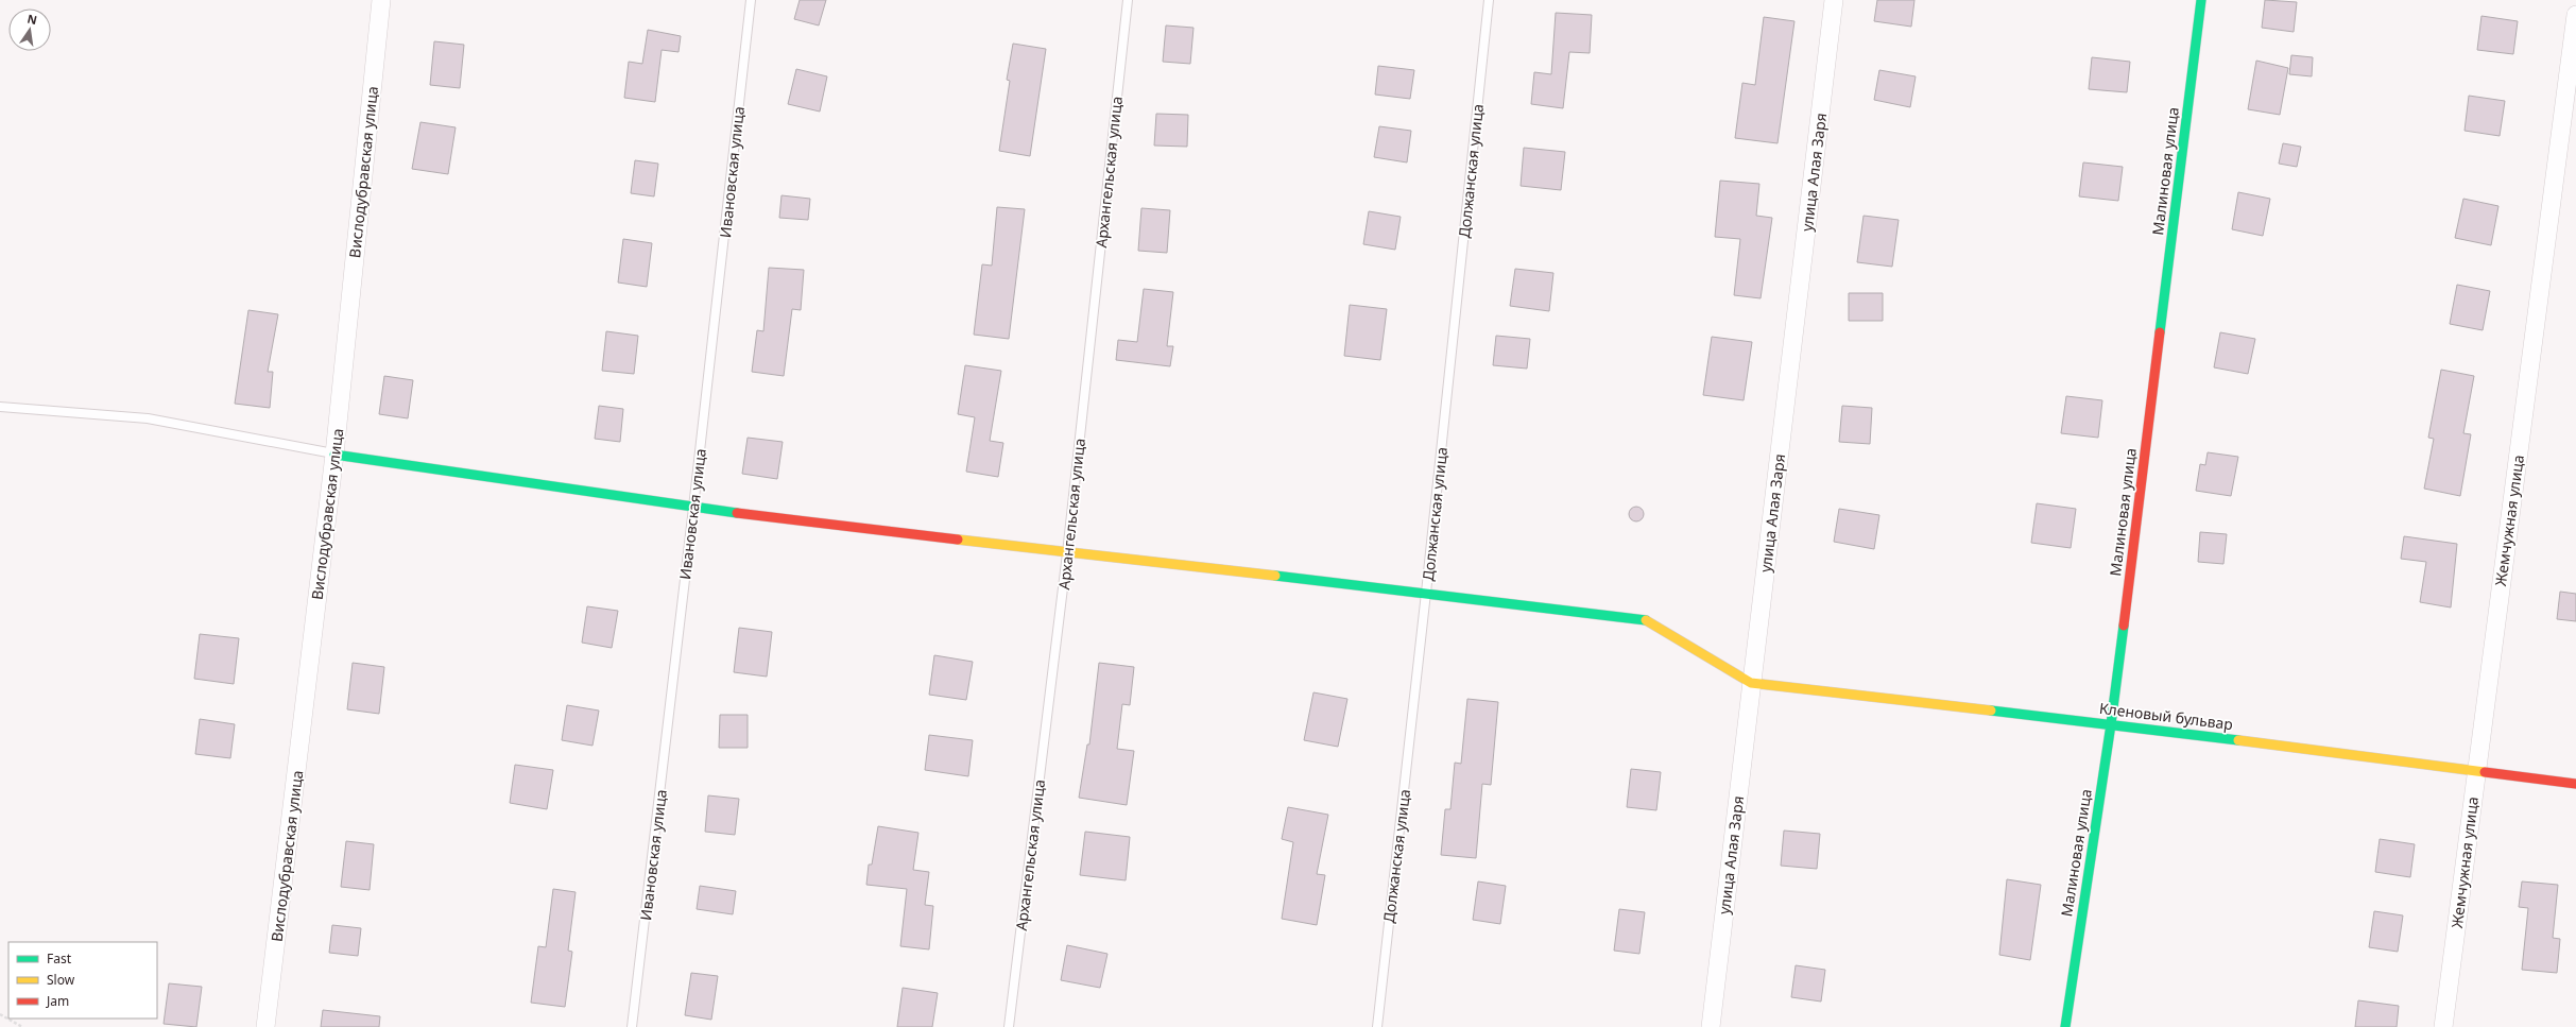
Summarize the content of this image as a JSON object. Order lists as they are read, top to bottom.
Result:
{
  "streets": {
    "street": [
      "Малиновая улица",
      "Вислодубравская улица",
      "улица Алая Заря",
      "Жемчужная улица",
      "Кленовый бульвар"
    ],
    "lane": ["Должанская улица", "Ивановская улица", "Архангельская улица"]
  },
  "crossings": [
    ["Малиновая улица", "Кленовый бульвар"],
    ["улица Алая Заря", "Кленовый бульвар"],
    ["Жемчужная улица", "Кленовый бульвар"]
  ],
  "legend": ["Fast", "Slow", "Jam"],
  "north": "top"
}
